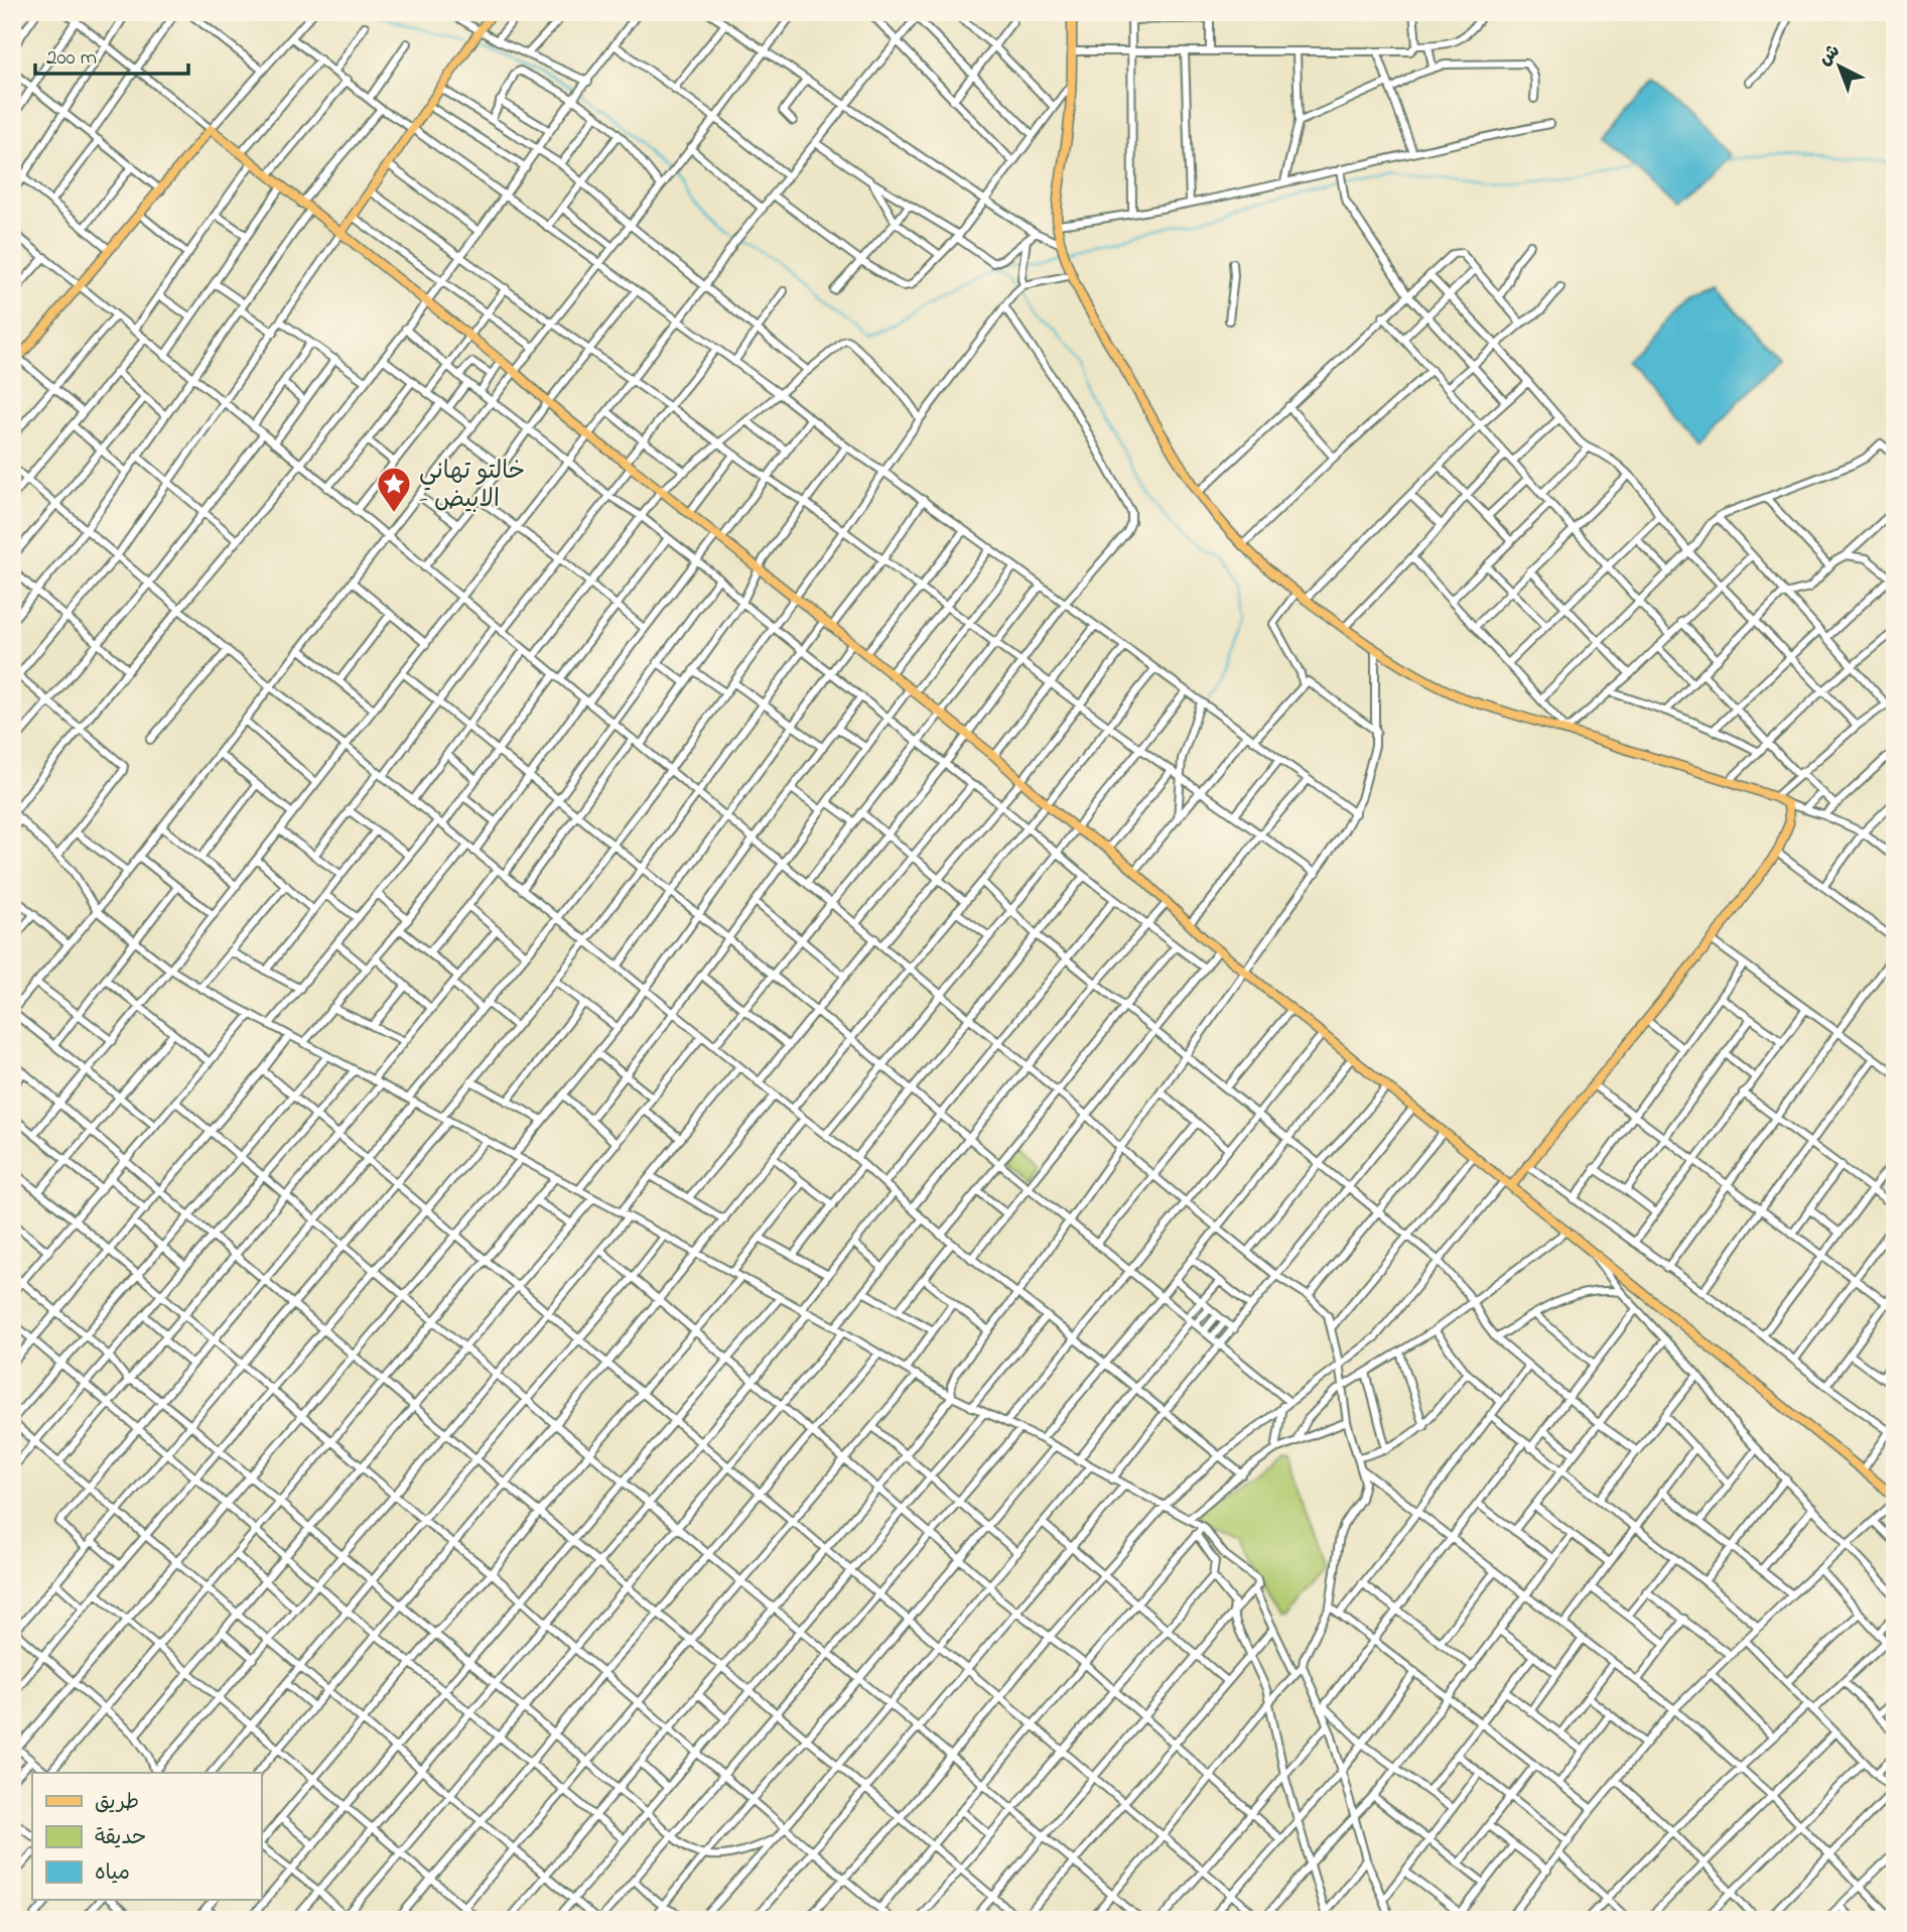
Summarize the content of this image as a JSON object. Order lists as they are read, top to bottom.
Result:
{
  "places": {
    "place": ["خالتو تهاني - الابيض"]
  },
  "legend": ["طريق", "حديقة", "مياه"],
  "scale_bar": "200 m",
  "north": "top left"
}
